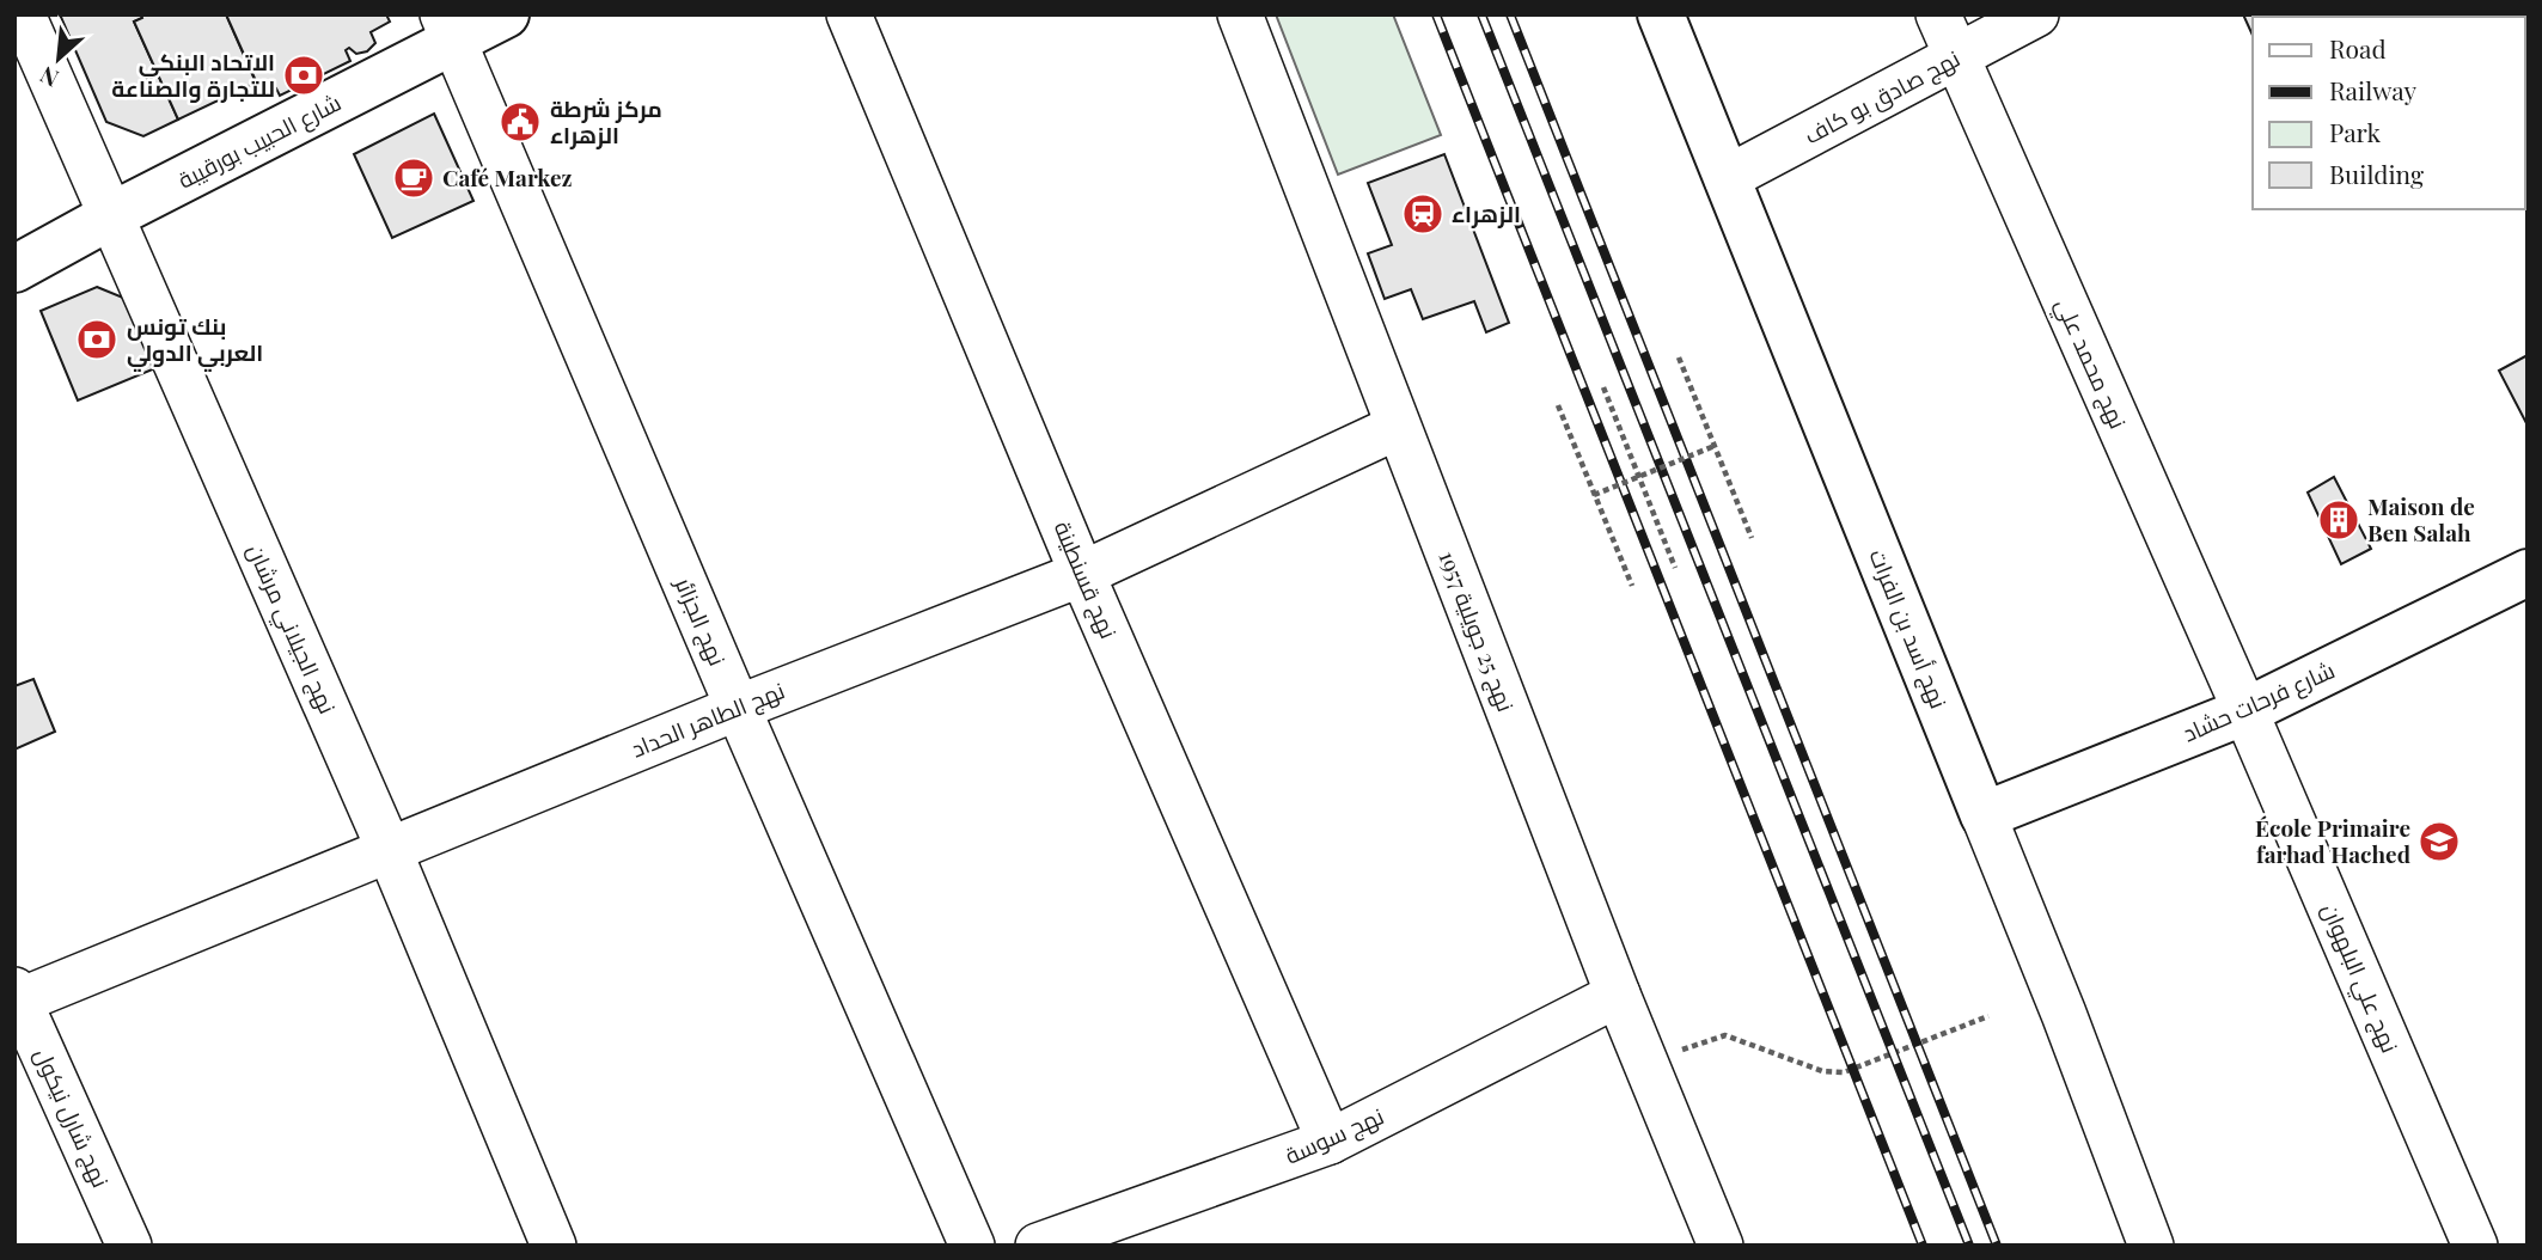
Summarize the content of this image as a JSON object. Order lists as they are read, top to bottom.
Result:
{
  "streets": {
    "main road": ["شارع الحبيب بورقيبة", "نهج أسد بن الفرات", "شارع فرحات حشاد"],
    "street": [
      "نهج صادق بو كاف",
      "نهج محمد علي",
      "نهج قسنطينة",
      "نهج الجزائر",
      "نهج الجيلاني مرشان",
      "نهج 25 جويلية 1957",
      "نهج الطاهر الحداد",
      "نهج علي البلهوان",
      "نهج شارل نيكول",
      "نهج سوسة"
    ]
  },
  "crossings": [
    ["نهج صادق بو كاف", "نهج محمد علي"],
    ["نهج صادق بو كاف", "نهج أسد بن الفرات"],
    ["شارع الحبيب بورقيبة", "نهج الجزائر"],
    ["شارع الحبيب بورقيبة", "نهج الجيلاني مرشان"],
    ["نهج محمد علي", "شارع فرحات حشاد"],
    ["نهج محمد علي", "نهج علي البلهوان"],
    ["نهج قسنطينة", "نهج الطاهر الحداد"],
    ["نهج قسنطينة", "نهج سوسة"],
    ["نهج الجزائر", "نهج الطاهر الحداد"],
    ["نهج الجيلاني مرشان", "نهج الطاهر الحداد"],
    ["نهج أسد بن الفرات", "شارع فرحات حشاد"],
    ["نهج 25 جويلية 1957", "نهج الطاهر الحداد"],
    ["نهج 25 جويلية 1957", "نهج سوسة"],
    ["شارع فرحات حشاد", "نهج علي البلهوان"],
    ["نهج الطاهر الحداد", "نهج شارل نيكول"]
  ],
  "places": {
    "bank": ["الاتحاد البنكي للتجارة والصناعة", "بنك تونس العربي الدولي"],
    "public building": ["مركز شرطة الزهراء"],
    "cafe": ["Café Markez"],
    "station": ["الزهراء"],
    "building": ["Maison de Ben Salah"],
    "school or university": ["École Primaire farhad Hached"]
  },
  "legend": [
    "Road",
    "Railway",
    "Park",
    "Building"
  ],
  "north": "bottom left"
}
